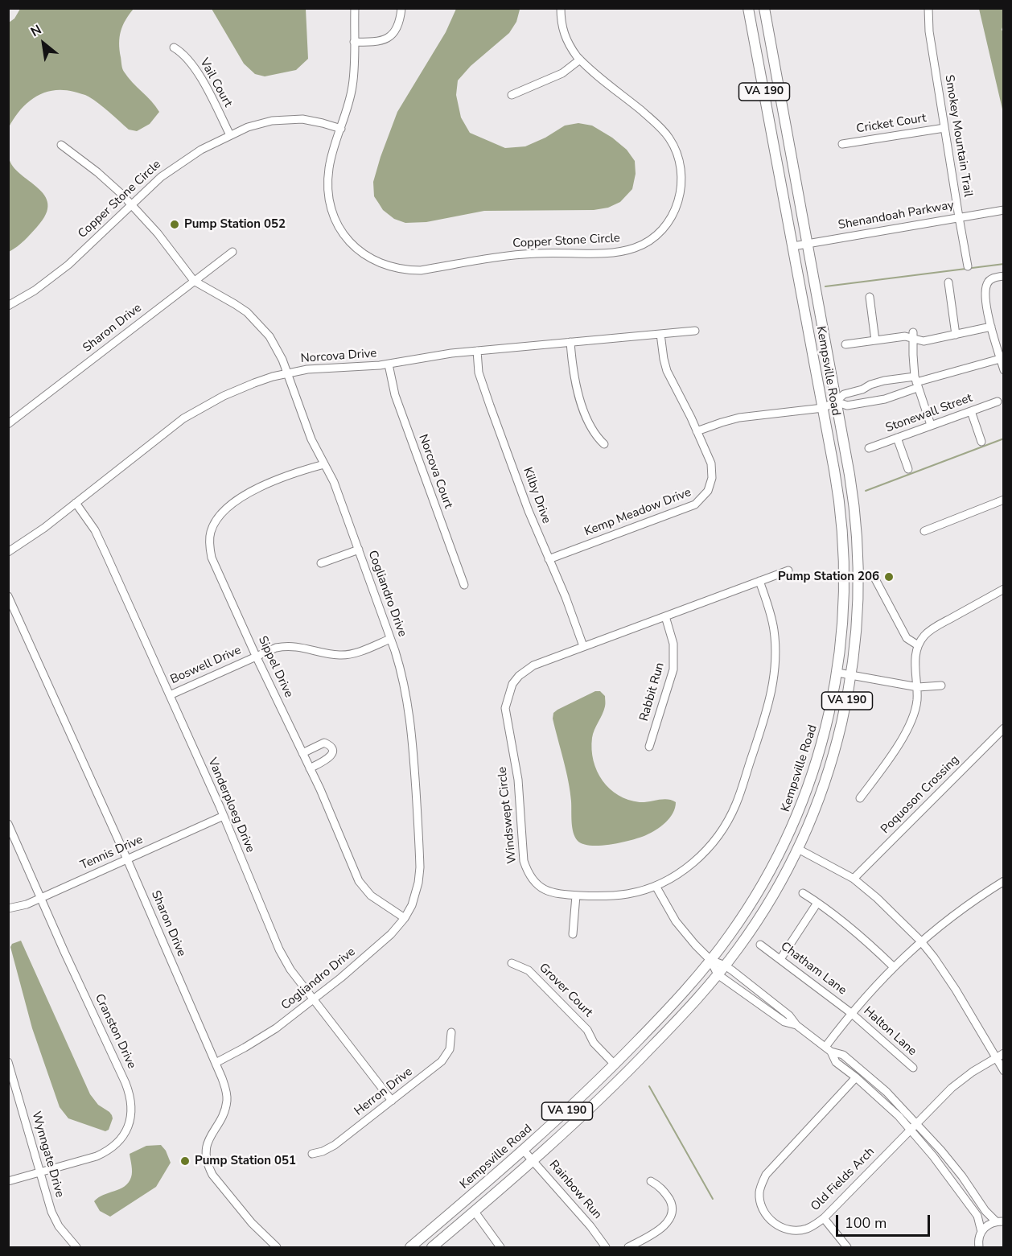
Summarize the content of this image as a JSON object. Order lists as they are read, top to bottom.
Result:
{
  "streets": {
    "main road": ["VA 190", "Kempsville Road"],
    "street": [
      "Vail Court",
      "Cricket Court",
      "Smokey Mountain Trail",
      "Copper Stone Circle",
      "Shenandoah Parkway",
      "Sharon Drive",
      "Norcova Drive",
      "Stonewall Street",
      "Norcova Court",
      "Kilby Drive",
      "Kemp Meadow Drive",
      "Cogliandro Drive",
      "Boswell Drive",
      "Sippel Drive",
      "Rabbit Run",
      "Poquoson Crossing",
      "Vanderploeg Drive",
      "Windswept Circle",
      "Tennis Drive",
      "Chatham Lane",
      "Grover Court",
      "Cranston Drive",
      "Halton Lane",
      "Herron Drive",
      "Wynngate Drive",
      "Old Fields Arch",
      "Rainbow Run"
    ]
  },
  "crossings": [
    ["Vail Court", "Copper Stone Circle"],
    ["Cricket Court", "Smokey Mountain Trail"],
    ["Smokey Mountain Trail", "Shenandoah Parkway"],
    ["Copper Stone Circle", "Cogliandro Drive"],
    ["Shenandoah Parkway", "Kempsville Road"],
    ["Sharon Drive", "Cogliandro Drive"],
    ["Sharon Drive", "Tennis Drive"],
    ["Norcova Drive", "Norcova Court"],
    ["Norcova Drive", "Kilby Drive"],
    ["Norcova Drive", "Kemp Meadow Drive"],
    ["Norcova Drive", "Cogliandro Drive"],
    ["Norcova Drive", "Vanderploeg Drive"],
    ["Kempsville Road", "Grover Court"],
    ["Kempsville Road", "Rainbow Run"],
    ["Kilby Drive", "Kemp Meadow Drive"],
    ["Kilby Drive", "Windswept Circle"],
    ["Cogliandro Drive", "Boswell Drive"],
    ["Cogliandro Drive", "Sippel Drive"],
    ["Cogliandro Drive", "Vanderploeg Drive"],
    ["Boswell Drive", "Sippel Drive"],
    ["Boswell Drive", "Vanderploeg Drive"],
    ["Rabbit Run", "Windswept Circle"],
    ["Vanderploeg Drive", "Tennis Drive"],
    ["Vanderploeg Drive", "Herron Drive"],
    ["Tennis Drive", "Cranston Drive"],
    ["Chatham Lane", "Halton Lane"],
    ["Cranston Drive", "Wynngate Drive"]
  ],
  "places": ["Pump Station 052", "Pump Station 206", "Pump Station 051"],
  "scale_bar": "100 m",
  "north": "top left"
}
